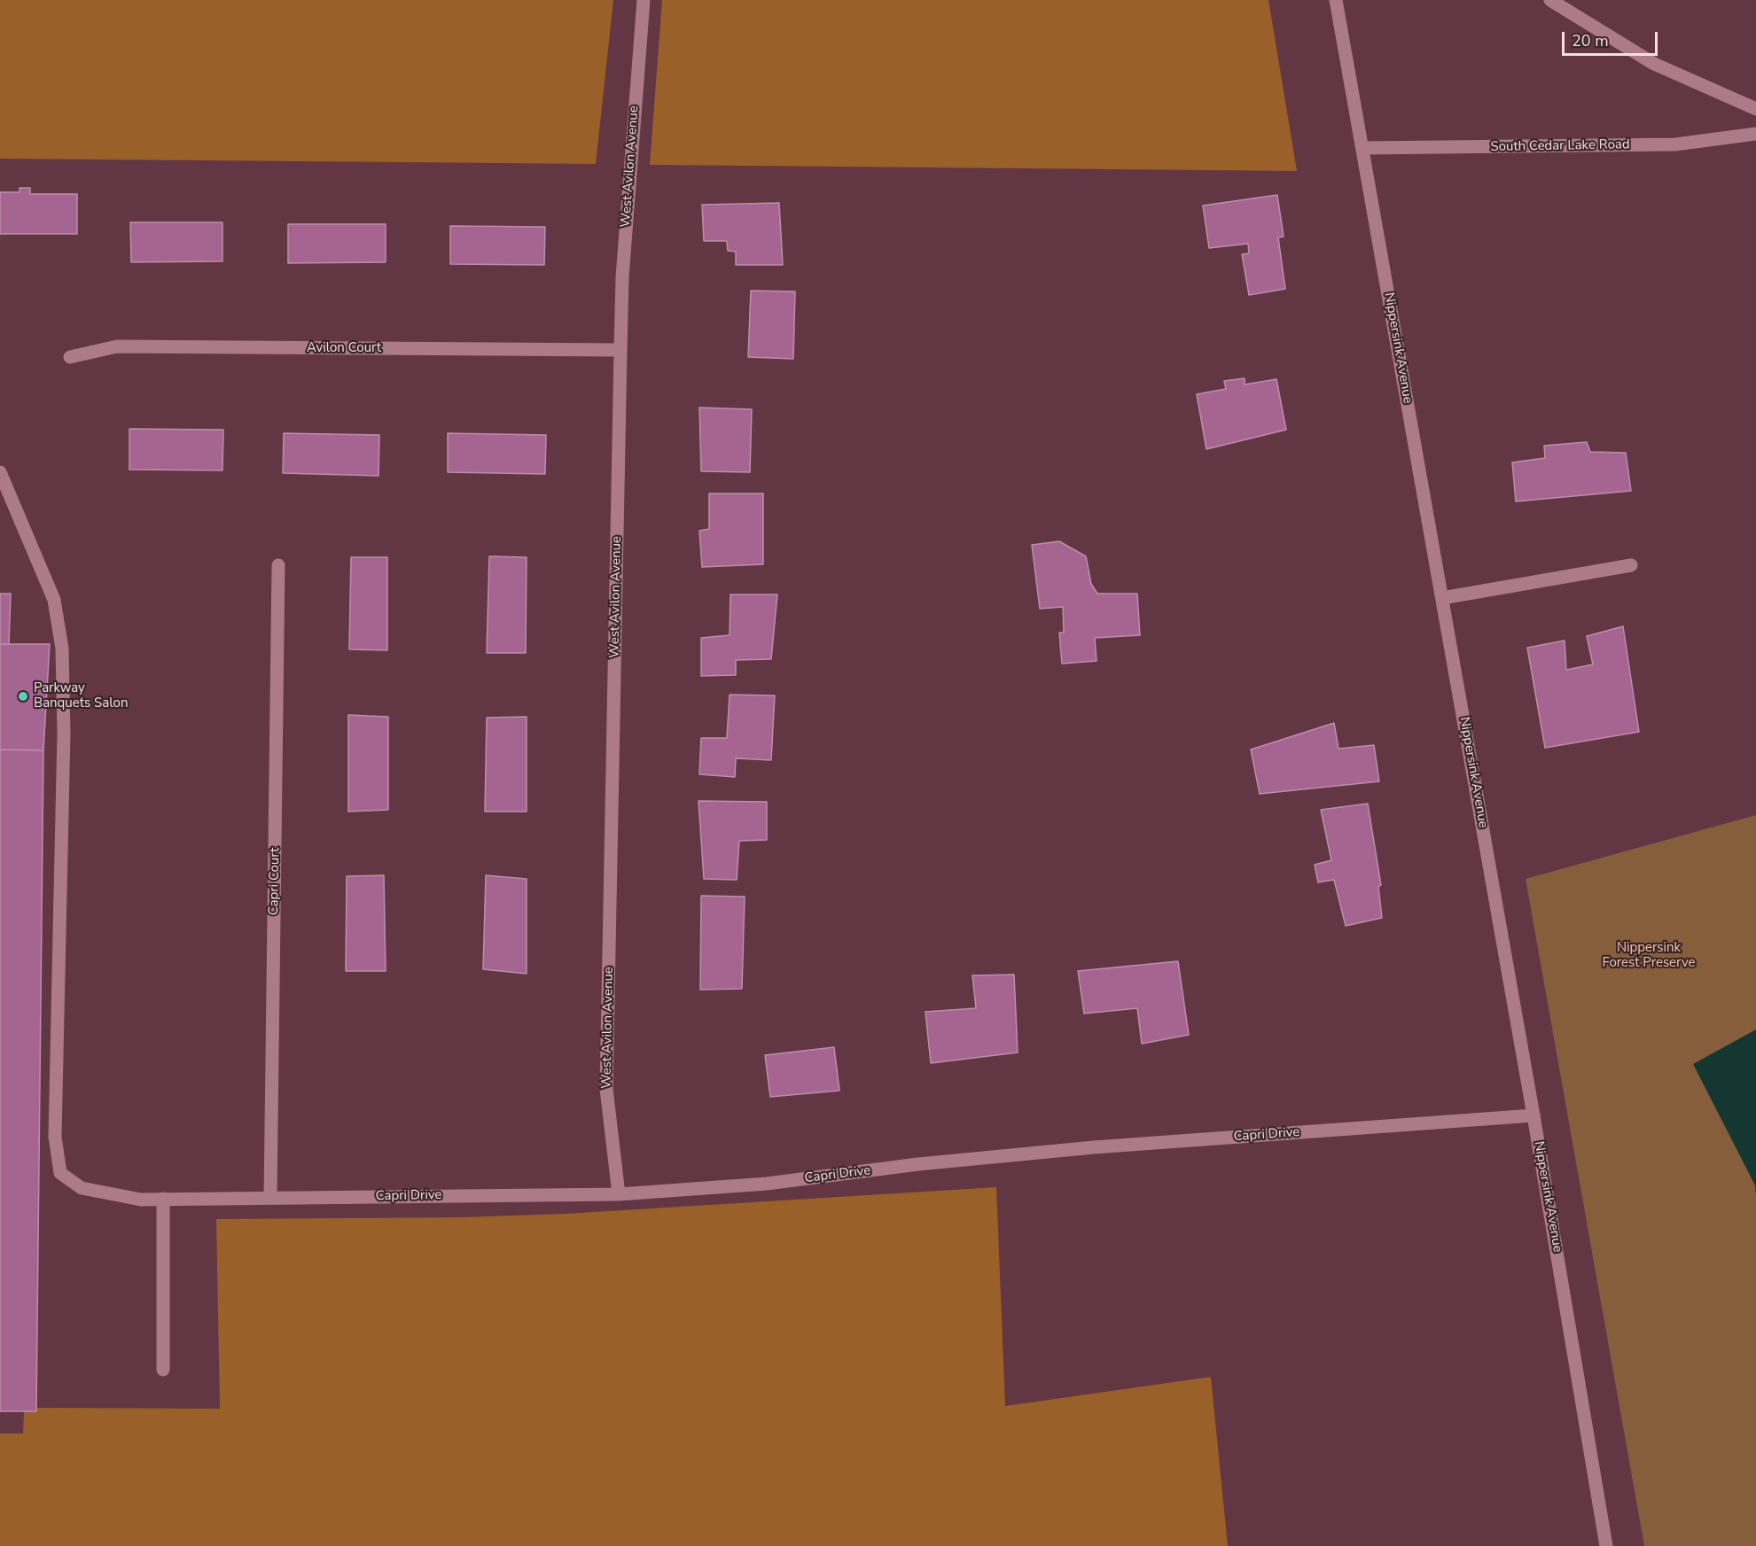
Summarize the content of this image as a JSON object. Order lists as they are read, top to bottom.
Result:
{
  "streets": {
    "street": [
      "South Cedar Lake Road",
      "West Avilon Avenue",
      "Avilon Court",
      "Nippersink Avenue",
      "Capri Court",
      "Capri Drive"
    ]
  },
  "crossings": [
    ["South Cedar Lake Road", "Nippersink Avenue"],
    ["West Avilon Avenue", "Avilon Court"],
    ["West Avilon Avenue", "Capri Drive"],
    ["Nippersink Avenue", "Capri Drive"],
    ["Capri Court", "Capri Drive"]
  ],
  "parks": ["Nippersink Forest Preserve"],
  "places": ["Parkway Banquets Salon"],
  "scale_bar": "20 m"
}
